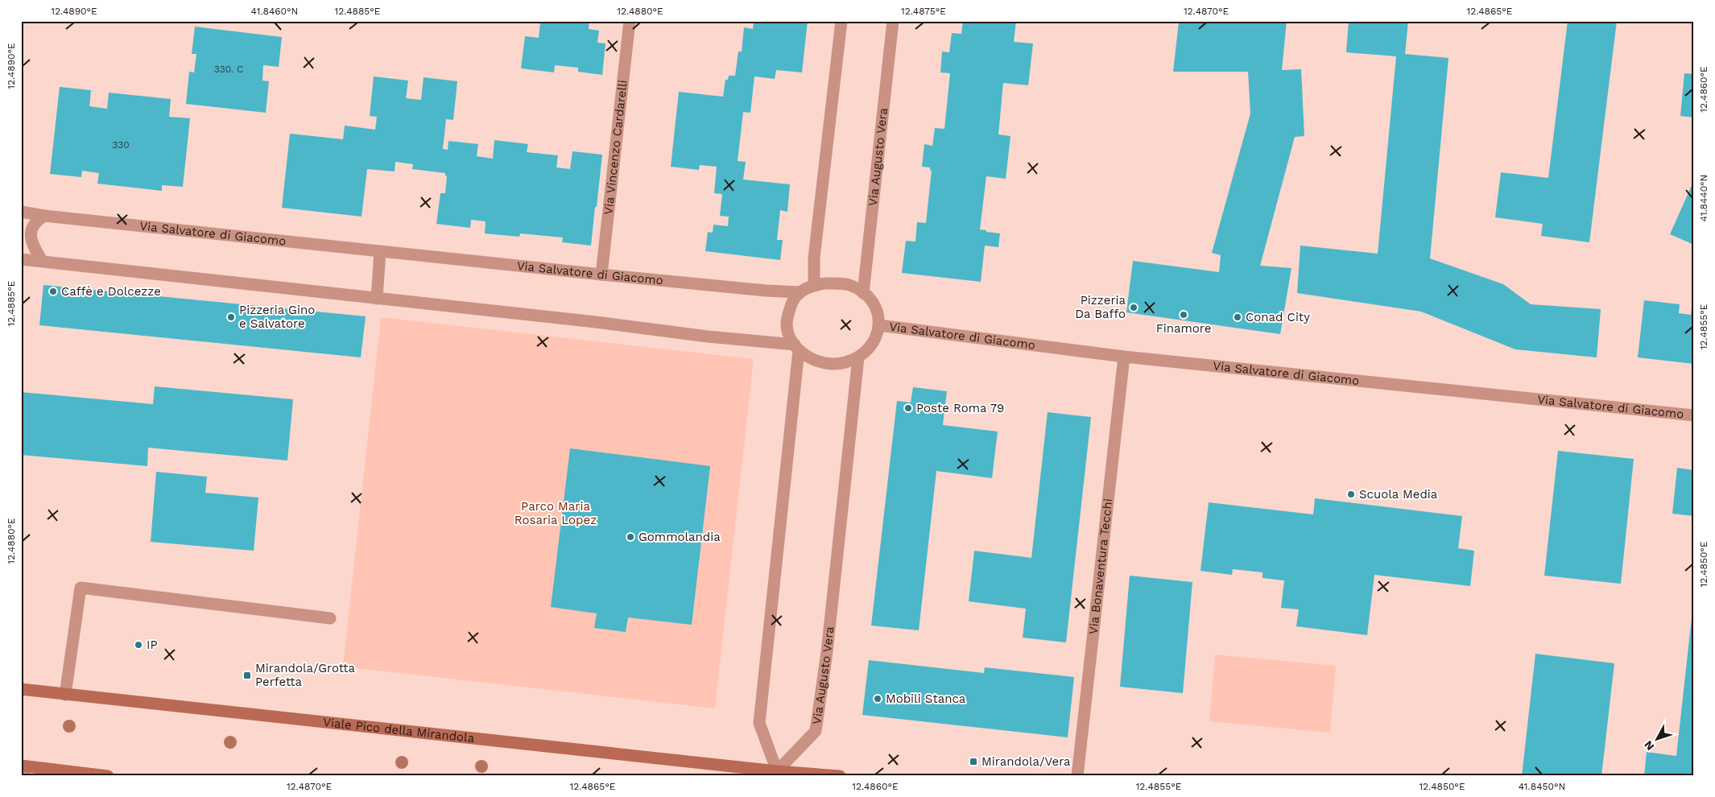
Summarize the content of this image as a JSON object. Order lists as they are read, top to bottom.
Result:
{
  "streets": {
    "street": [
      "Via Vincenzo Cardarelli",
      "Via Augusto Vera",
      "Via Salvatore di Giacomo",
      "Via Bonaventura Tecchi",
      "Viale Pico della Mirandola"
    ]
  },
  "crossings": [
    ["Via Vincenzo Cardarelli", "Via Salvatore di Giacomo"],
    ["Via Augusto Vera", "Via Salvatore di Giacomo"],
    ["Via Augusto Vera", "Viale Pico della Mirandola"],
    ["Via Salvatore di Giacomo", "Via Bonaventura Tecchi"]
  ],
  "parks": ["Parco Maria Rosaria Lopez"],
  "places": {
    "other": [
      "Caffè e Dolcezze",
      "Pizzeria Da Baffo",
      "Finamore",
      "Pizzeria Gino e Salvatore",
      "Conad City",
      "Poste Roma 79",
      "Scuola Media",
      "Gommolandia",
      "IP",
      "Mobili Stanca"
    ],
    "transit": ["Mirandola/Grotta Perfetta", "Mirandola/Vera"]
  },
  "house_numbers": ["330. C", "330"],
  "north": "bottom left",
  "coordinates": [
    "12.4890°E",
    "41.8460°N",
    "12.4885°E",
    "12.4880°E",
    "12.4875°E",
    "12.4870°E",
    "12.4865°E",
    "12.4860°E",
    "41.8440°N",
    "12.4855°E",
    "12.4850°E",
    "41.8450°N"
  ]
}
